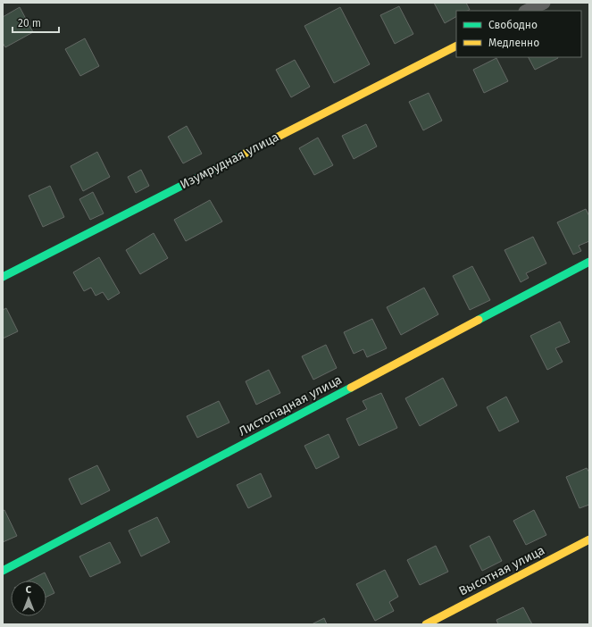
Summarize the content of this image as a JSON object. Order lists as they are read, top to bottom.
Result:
{
  "streets": {
    "street": ["Изумрудная улица", "Листопадная улица", "Высотная улица"]
  },
  "legend": ["Свободно", "Медленно"],
  "scale_bar": "20 m",
  "north": "top"
}
